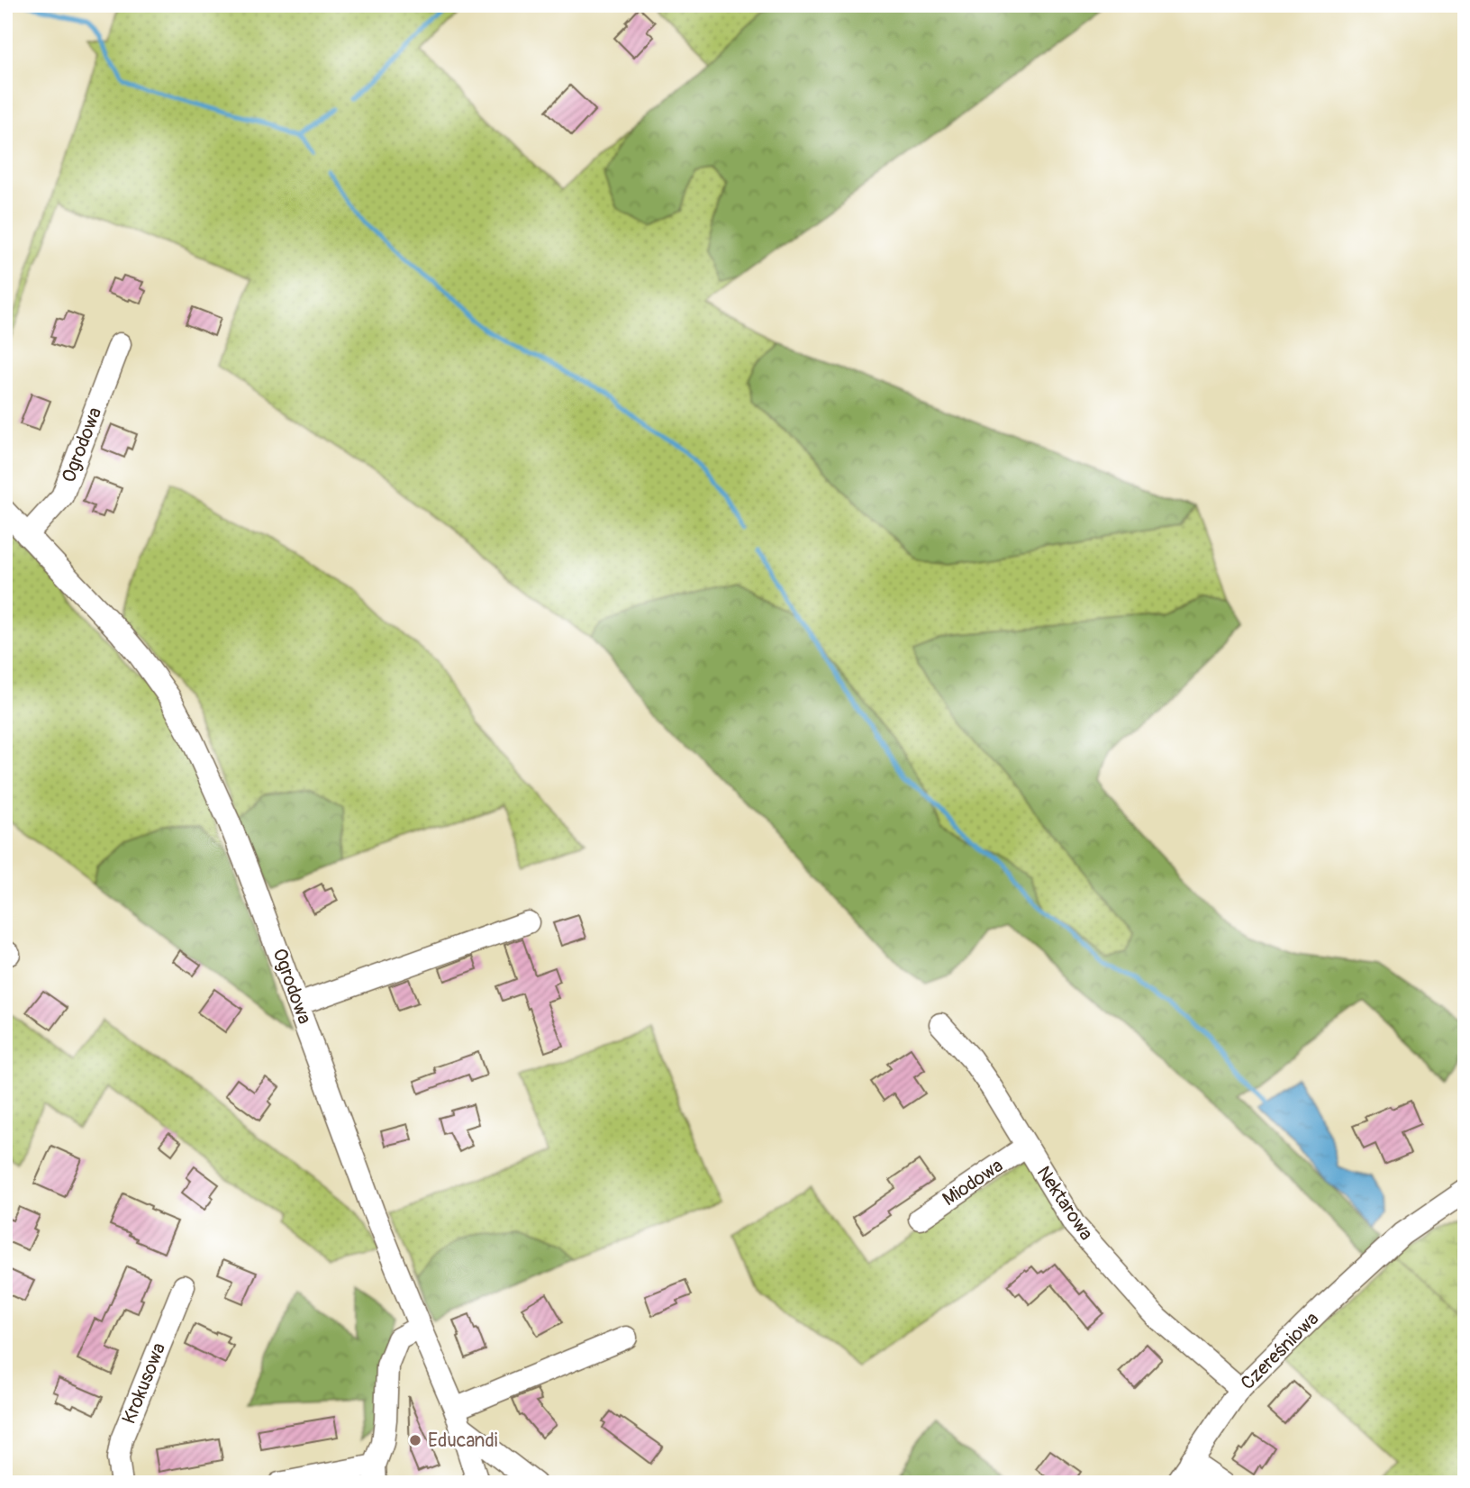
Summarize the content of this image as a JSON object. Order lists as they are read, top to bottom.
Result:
{
  "streets": {
    "street": [
      "Ogrodowa",
      "Miodowa",
      "Nektarowa",
      "Czereśniowa",
      "Krokusowa"
    ]
  },
  "crossings": [
    ["Miodowa", "Nektarowa"],
    ["Nektarowa", "Czereśniowa"]
  ],
  "places": ["Educandi"]
}
